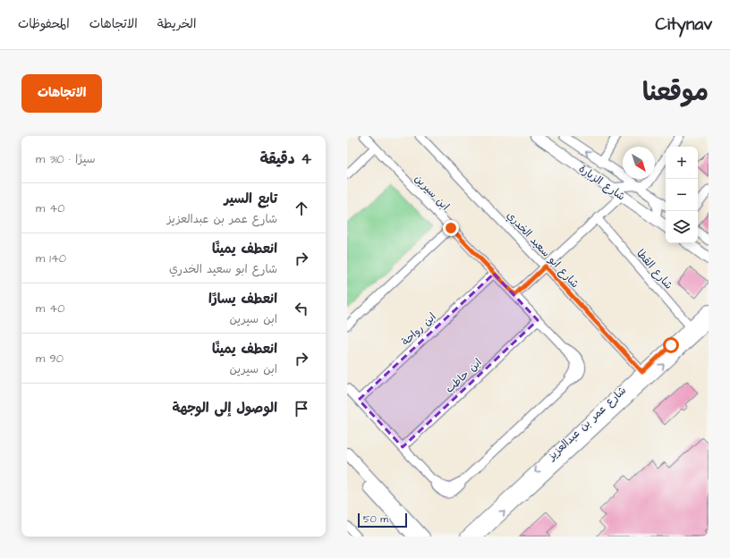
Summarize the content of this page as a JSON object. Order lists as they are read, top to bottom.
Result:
{
  "streets": {
    "street": [
      "شارع الزبارة",
      "ابن سيرين",
      "شارع ابو سعيد الخدري",
      "شارع القطا",
      "ابن رواحة",
      "ابن حاطب",
      "شارع عمر بن عبدالعزيز"
    ]
  },
  "crossings": [
    ["ابن سيرين", "ابن رواحة"],
    ["ابن سيرين", "ابن حاطب"],
    ["شارع ابو سعيد الخدري", "شارع عمر بن عبدالعزيز"],
    ["شارع القطا", "شارع عمر بن عبدالعزيز"]
  ],
  "scale_bar": "50 m",
  "north": "bottom right",
  "page": {
    "header": "Citynav",
    "nav": ["الخريطة", "الاتجاهات", "المحفوظات"],
    "title": "موقعنا",
    "buttons": "الاتجاهات",
    "heading": ["4 دقيقة", "سيرًا · 310 m"],
    "map_buttons": ["+", "−"],
    "list": [
      ["تابع السير", "شارع عمر بن عبدالعزيز", "40 m"],
      ["انعطف يمينًا", "شارع ابو سعيد الخدري", "140 m"],
      ["انعطف يسارًا", "ابن سيرين", "40 m"],
      ["انعطف يمينًا", "ابن سيرين", "90 m"],
      "الوصول إلى الوجهة"
    ],
    "scale": "50 m"
  }
}
